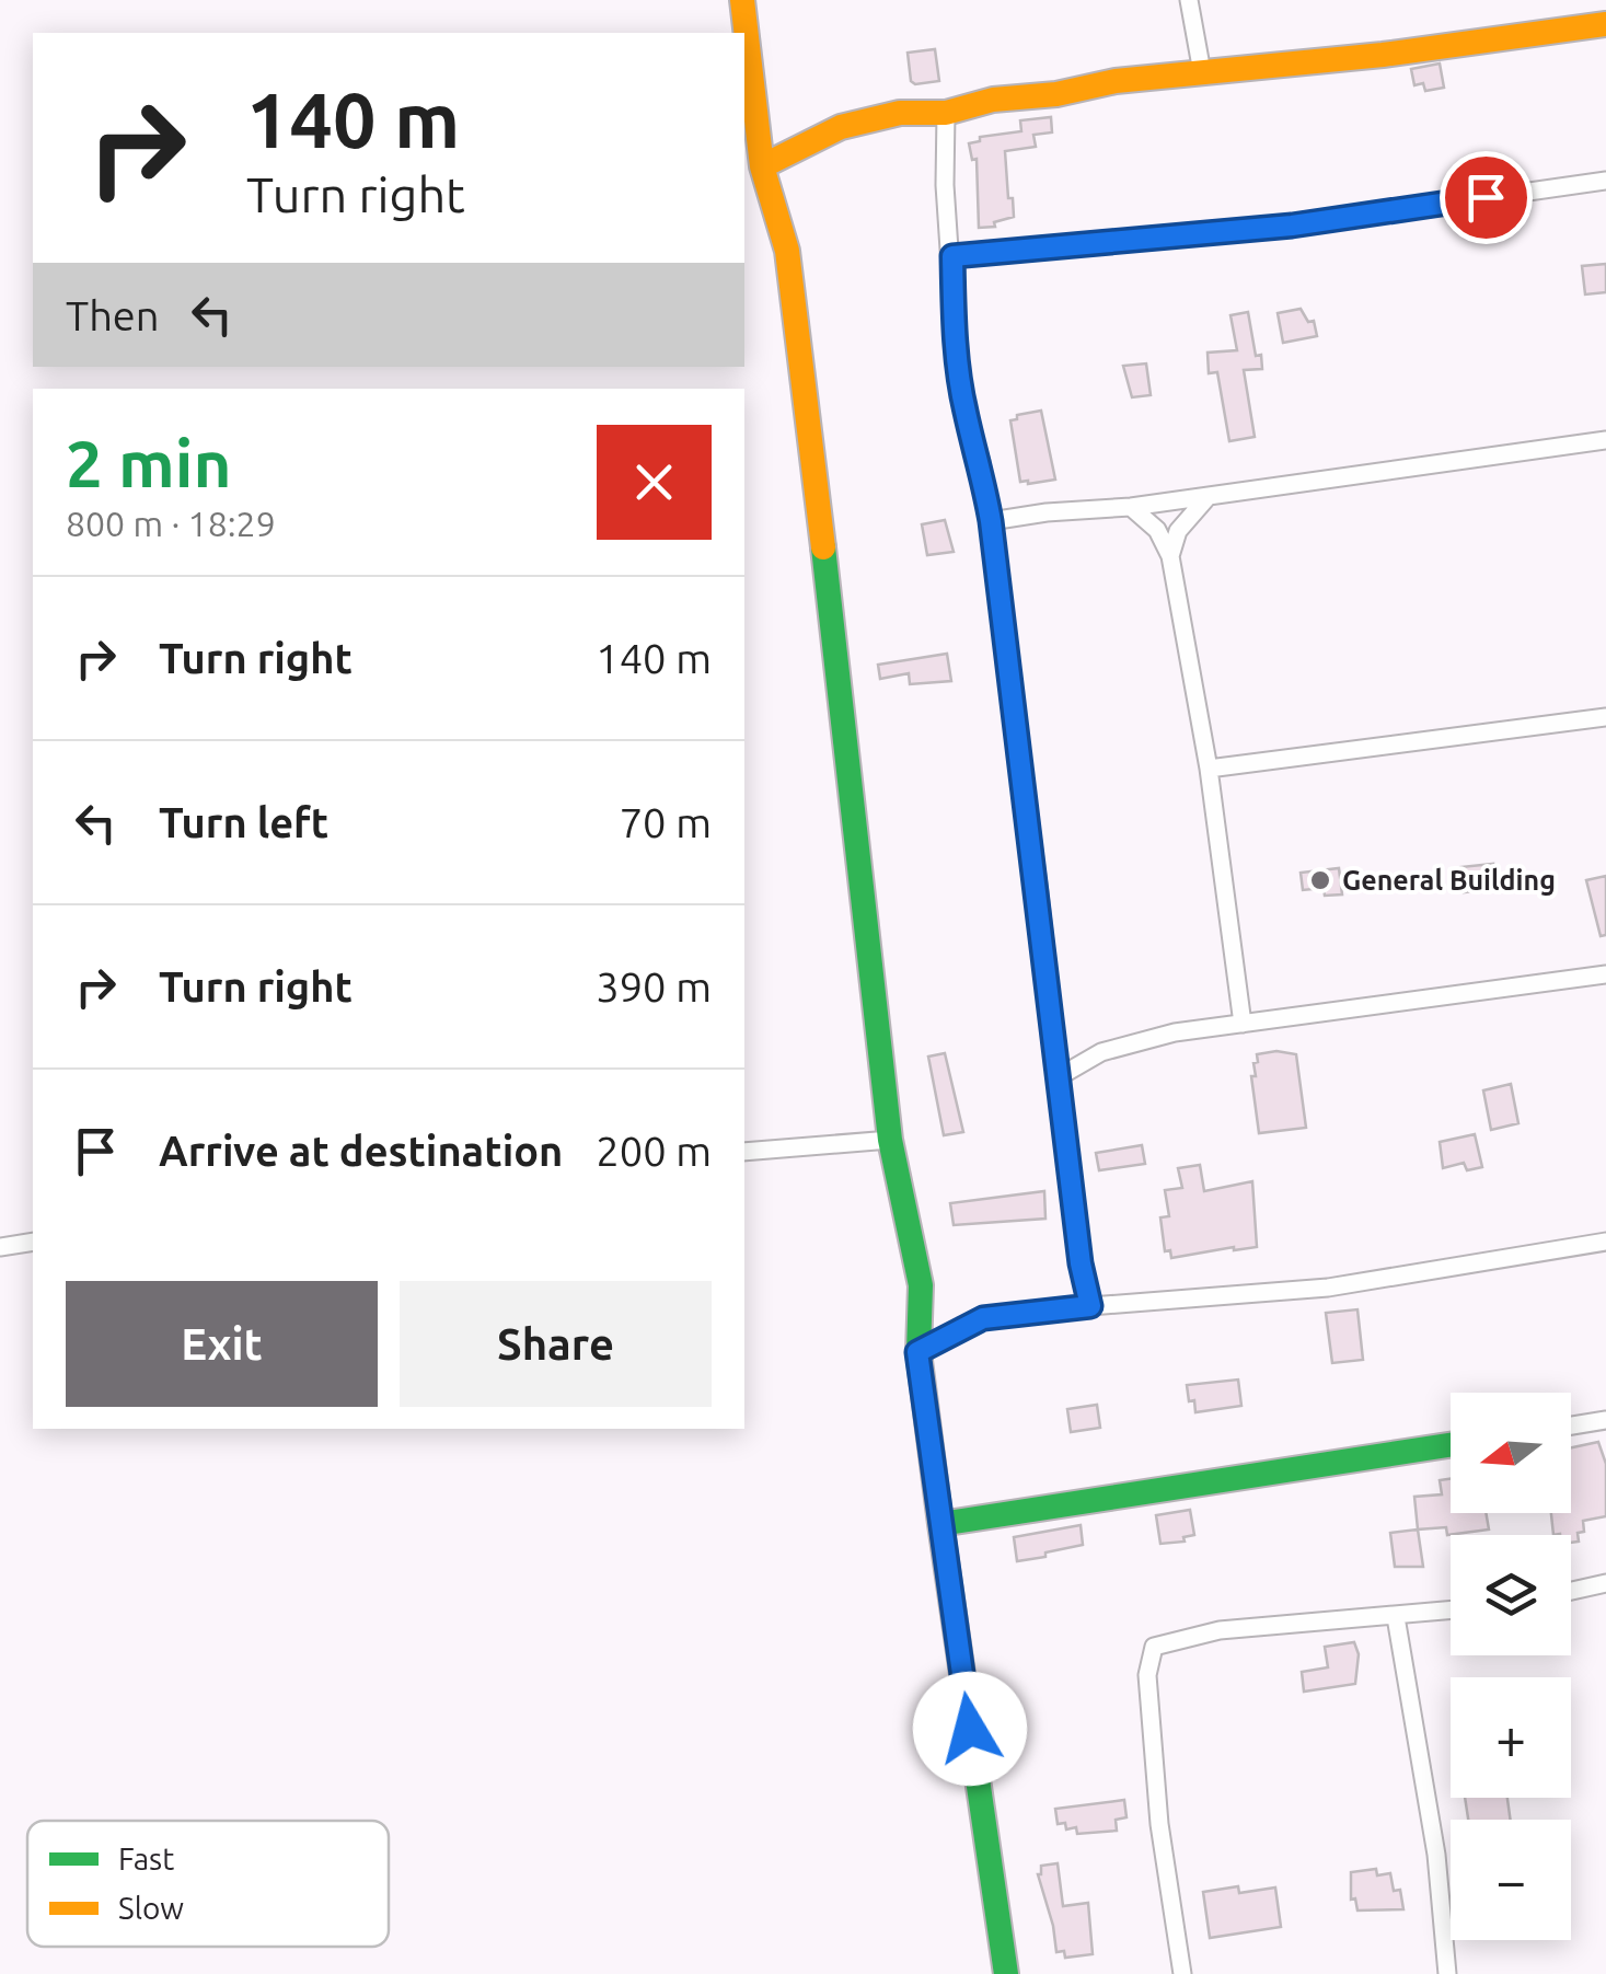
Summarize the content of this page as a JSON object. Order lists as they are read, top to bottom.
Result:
{
  "places": ["General Building"],
  "legend": ["Fast", "Slow"],
  "north": "left",
  "page": {
    "turn": ["140 m", "Turn right"],
    "then": "Then",
    "heading": ["2 min", "800 m · 18:29"],
    "list": [
      {
        "name": "Turn right",
        "value": "140 m"
      },
      {
        "name": "Turn left",
        "value": "70 m"
      },
      {
        "name": "Turn right",
        "value": "390 m"
      },
      {
        "name": "Arrive at destination",
        "value": "200 m"
      }
    ],
    "buttons": ["Exit", "Share"],
    "map_buttons": ["+", "−"]
  }
}
